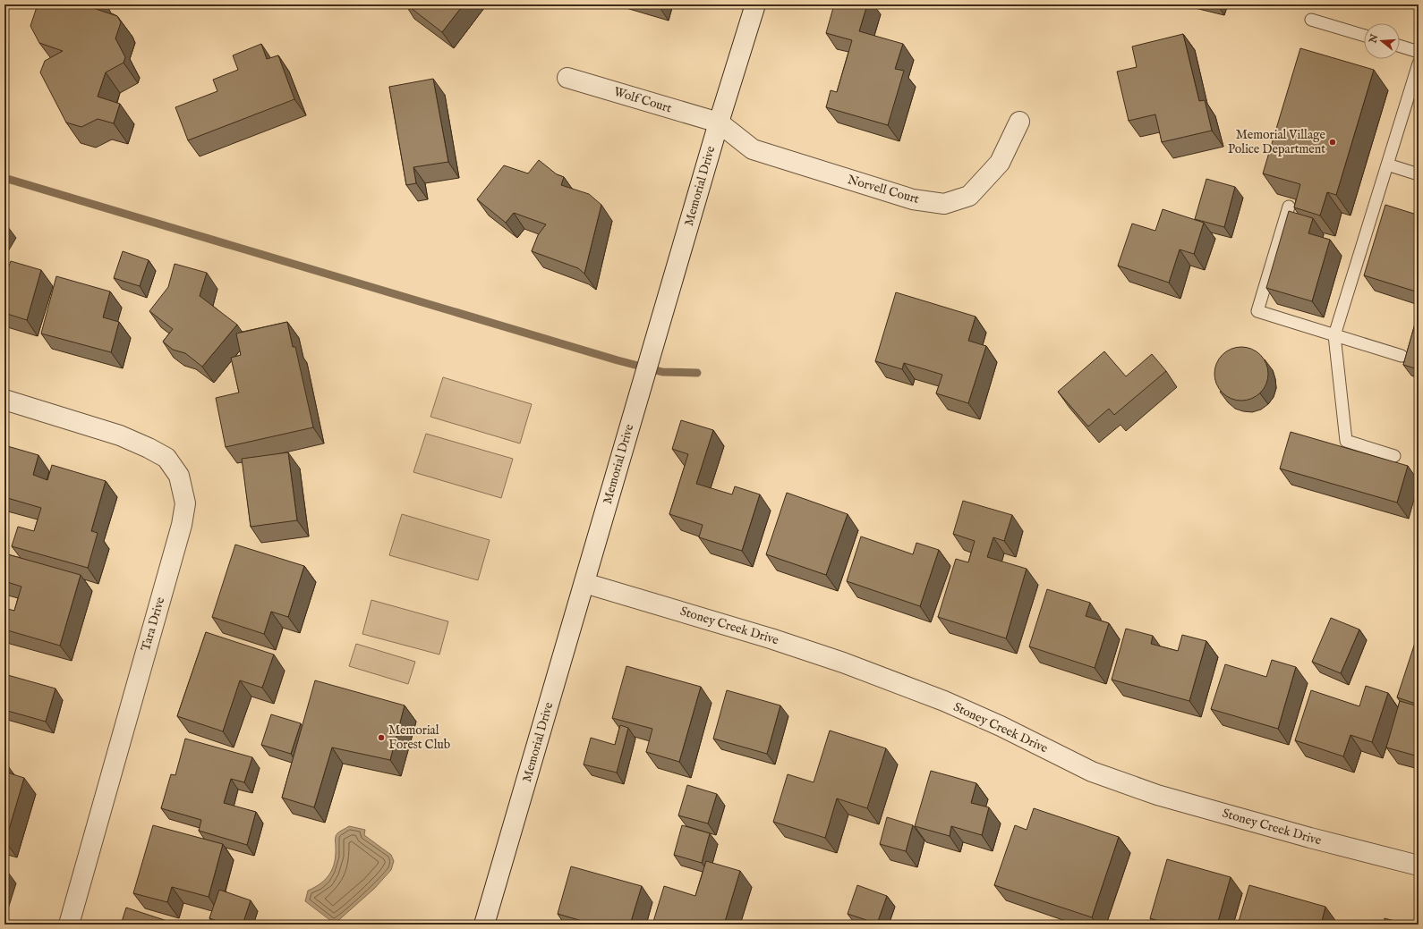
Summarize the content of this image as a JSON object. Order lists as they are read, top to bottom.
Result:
{
  "streets": {
    "street": [
      "Wolf Court",
      "Memorial Drive",
      "Norvell Court",
      "Tara Drive",
      "Stoney Creek Drive"
    ]
  },
  "crossings": [
    ["Wolf Court", "Memorial Drive"],
    ["Wolf Court", "Norvell Court"],
    ["Memorial Drive", "Norvell Court"],
    ["Memorial Drive", "Stoney Creek Drive"]
  ],
  "places": ["Memorial Village Police Department", "Memorial Forest Club"],
  "north": "left"
}
